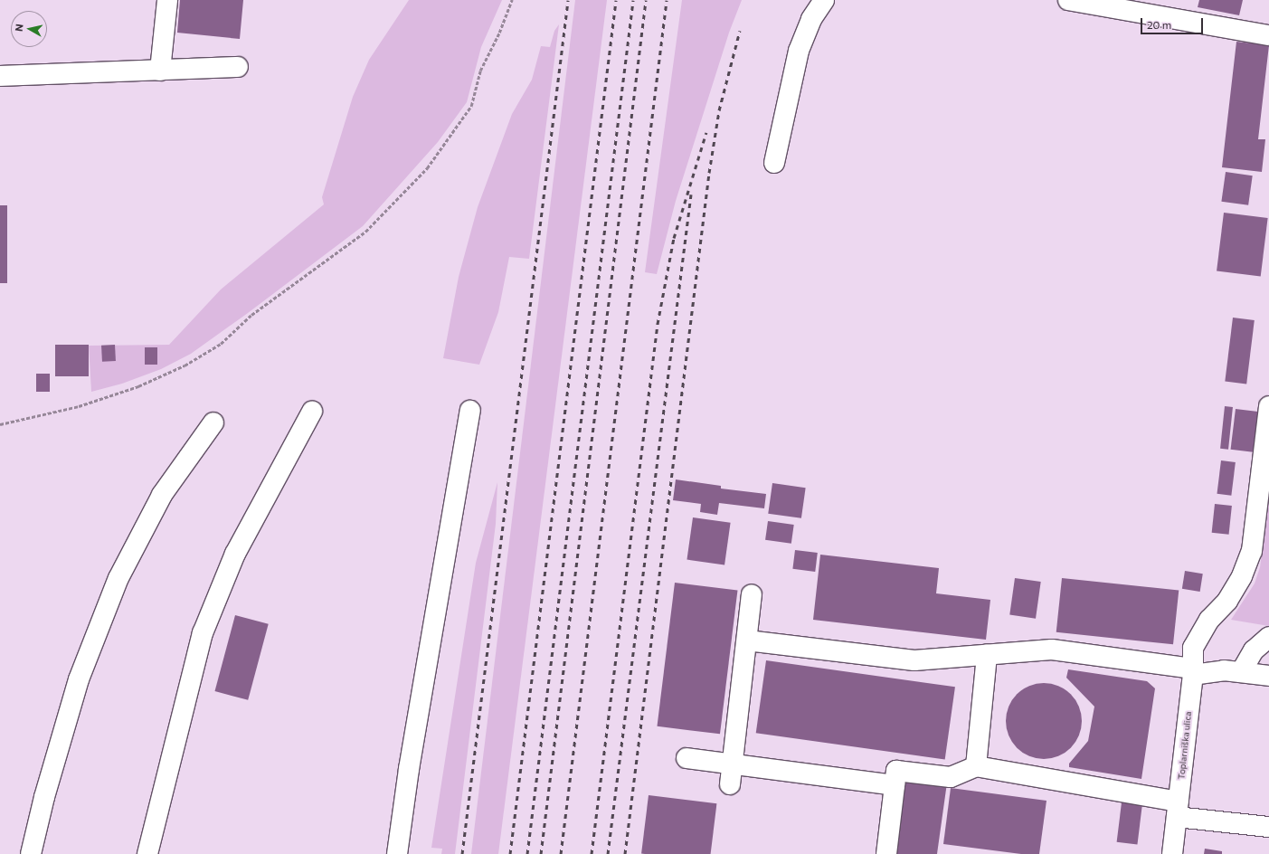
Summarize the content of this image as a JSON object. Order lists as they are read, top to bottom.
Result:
{
  "streets": {
    "street": ["Toplarniška ulica"]
  },
  "scale_bar": "20 m",
  "north": "left"
}
